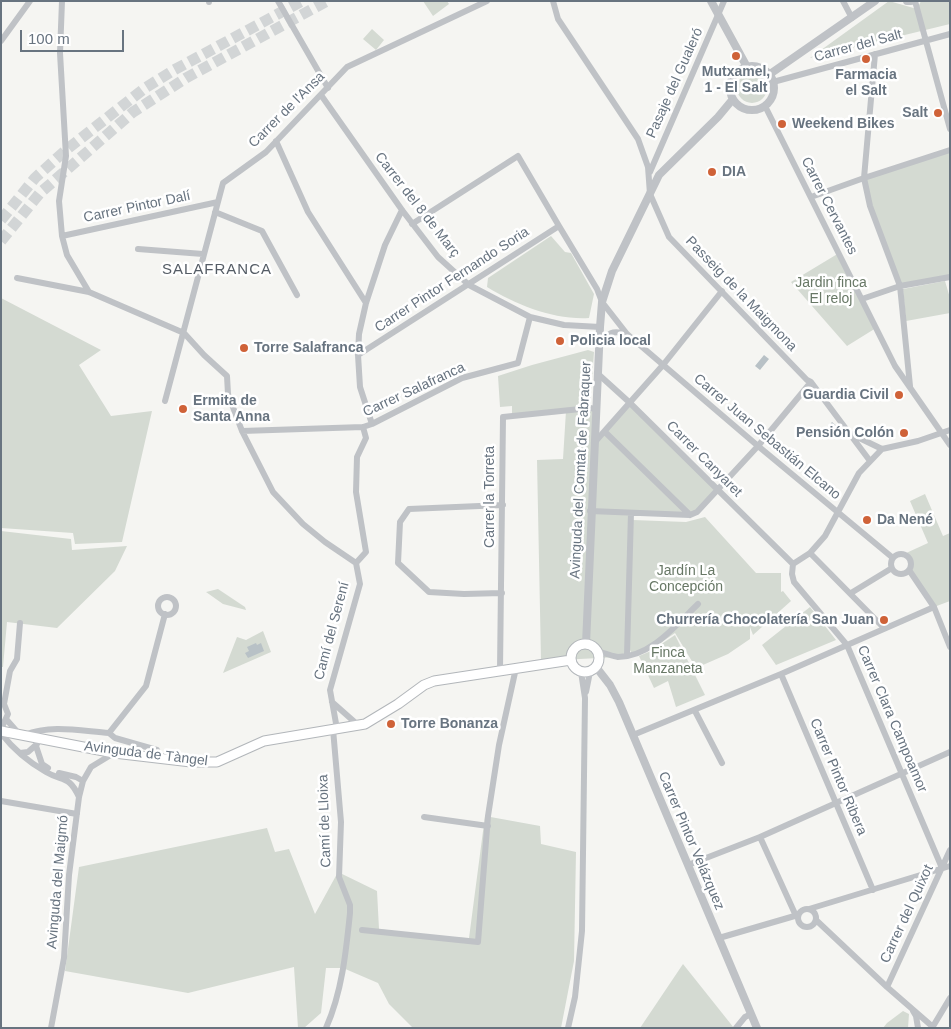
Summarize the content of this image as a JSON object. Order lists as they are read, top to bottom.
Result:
{
  "streets": {
    "main road": ["Avinguda de Tàngel"],
    "street": [
      "Carrer del Salt",
      "Pasaje del Gualeró",
      "Carrer de l'Ansa",
      "Carrer del 8 de Març",
      "Carrer Cervantes",
      "Carrer Pintor Dalí",
      "Carrer Pintor Fernando Soria",
      "Passeig de la Maigmona",
      "Carrer Salafranca",
      "Carrer Juan Sebastián Elcano",
      "Carrer Canyaret",
      "Avinguda del Comtat de Fabraquer",
      "Carrer la Torreta",
      "Camí del Serení",
      "Carrer Clara Campoamor",
      "Carrer Pintor Ribera",
      "Camí de Lloixa",
      "Carrer Pintor Velázquez",
      "Avinguda del Maigmó",
      "Carrer del Quixot"
    ]
  },
  "crossings": [
    ["Carrer del Salt", "Carrer Cervantes"],
    ["Carrer del Salt", "Avinguda del Comtat de Fabraquer"],
    ["Pasaje del Gualeró", "Passeig de la Maigmona"],
    ["Carrer de l'Ansa", "Carrer del 8 de Març"],
    ["Carrer de l'Ansa", "Carrer Pintor Dalí"],
    ["Carrer del 8 de Març", "Carrer Pintor Fernando Soria"],
    ["Carrer del 8 de Març", "Carrer Salafranca"],
    ["Carrer del 8 de Març", "Carrer Juan Sebastián Elcano"],
    ["Carrer del 8 de Març", "Avinguda del Comtat de Fabraquer"],
    ["Carrer Cervantes", "Avinguda del Comtat de Fabraquer"],
    ["Carrer Pintor Fernando Soria", "Carrer Juan Sebastián Elcano"],
    ["Passeig de la Maigmona", "Avinguda del Comtat de Fabraquer"],
    ["Carrer Juan Sebastián Elcano", "Avinguda del Comtat de Fabraquer"],
    ["Carrer Canyaret", "Avinguda del Comtat de Fabraquer"],
    ["Carrer Canyaret", "Carrer Clara Campoamor"],
    ["Avinguda del Comtat de Fabraquer", "Carrer la Torreta"],
    ["Avinguda del Comtat de Fabraquer", "Avinguda de Tàngel"],
    ["Avinguda del Comtat de Fabraquer", "Carrer Pintor Velázquez"],
    ["Carrer la Torreta", "Avinguda de Tàngel"],
    ["Camí del Serení", "Avinguda de Tàngel"],
    ["Camí del Serení", "Camí de Lloixa"],
    ["Carrer Clara Campoamor", "Carrer del Quixot"],
    ["Avinguda de Tàngel", "Camí de Lloixa"],
    ["Avinguda de Tàngel", "Carrer Pintor Velázquez"],
    ["Avinguda de Tàngel", "Avinguda del Maigmó"]
  ],
  "districts": ["SALAFRANCA"],
  "parks": ["Jardin finca El reloj", "Jardín La Concepción", "Finca Manzaneta"],
  "places": [
    "Mutxamel, 1 - El Salt",
    "Farmacia el Salt",
    "Salt",
    "Weekend Bikes",
    "DIA",
    "Policia local",
    "Torre Salafranca",
    "Guardia Civil",
    "Ermita de Santa Anna",
    "Pensión Colón",
    "Da Nené",
    "Churrería Chocolatería San Juan",
    "Torre Bonanza"
  ],
  "scale_bar": "100 m"
}
